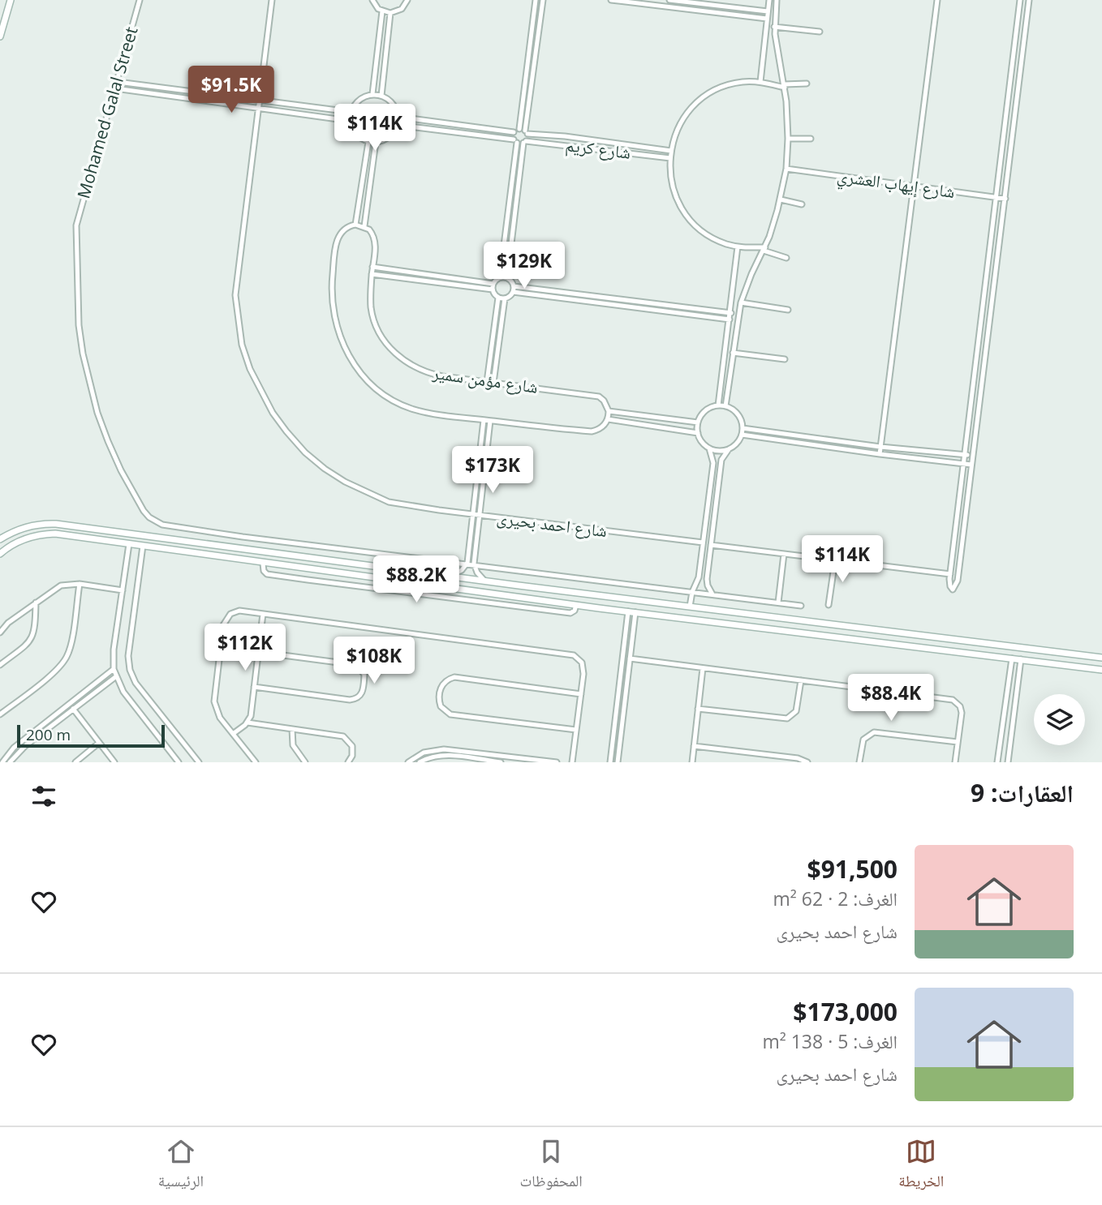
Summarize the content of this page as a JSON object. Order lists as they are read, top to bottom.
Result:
{
  "streets": {
    "street": [
      "Mohamed Galal Street",
      "شارع كريم",
      "شارع إيهاب العشري",
      "شارع مؤمن سمير",
      "شارع احمد بحيرى"
    ]
  },
  "crossings": [
    ["شارع كريم", "شارع إيهاب العشري"],
    ["شارع كريم", "شارع مؤمن سمير"]
  ],
  "scale_bar": "200 m",
  "page": {
    "price": [
      "$91.5K",
      "$114K",
      "$129K",
      "$173K",
      "$114K",
      "$88.2K",
      "$112K",
      "$108K",
      "$88.4K"
    ],
    "scale": "200 m",
    "heading": "العقارات: 9",
    "list": [
      {
        "name": "$91,500",
        "note": "الغرف: 2 · 62 m² · شارع احمد بحيرى"
      },
      {
        "name": "$173,000",
        "note": "الغرف: 5 · 138 m² · شارع احمد بحيرى"
      }
    ],
    "tabs": ["الخريطة", "المحفوظات", "الرئيسية"]
  }
}
